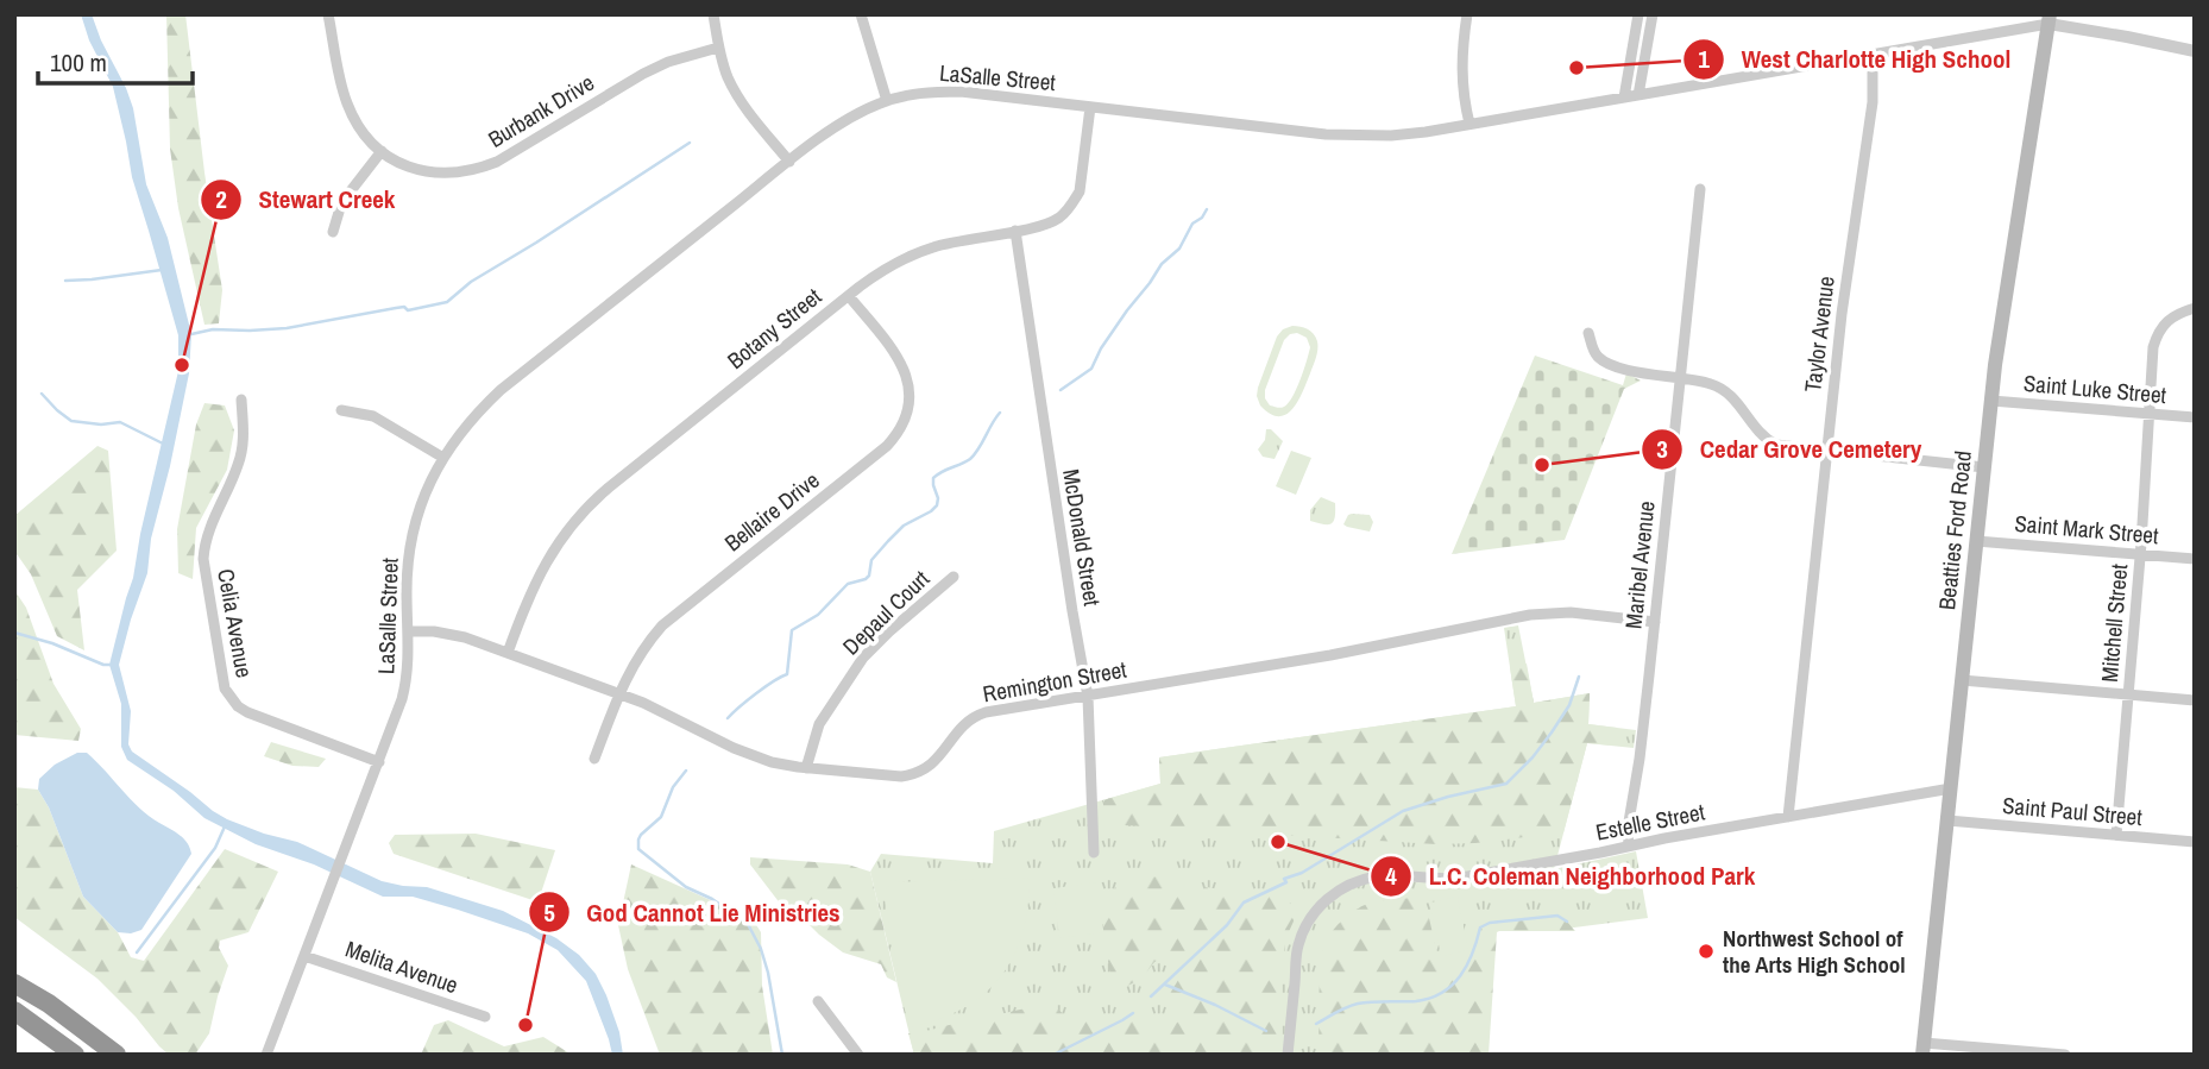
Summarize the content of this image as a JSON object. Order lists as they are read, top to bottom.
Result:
{
  "streets": {
    "main road": ["Beatties Ford Road"],
    "street": [
      "LaSalle Street",
      "Burbank Drive",
      "Botany Street",
      "Taylor Avenue",
      "Saint Luke Street",
      "Bellaire Drive",
      "Saint Mark Street",
      "McDonald Street",
      "Maribel Avenue",
      "Depaul Court",
      "Celia Avenue",
      "Mitchell Street",
      "Remington Street",
      "Saint Paul Street",
      "Estelle Street",
      "Melita Avenue"
    ]
  },
  "crossings": [
    ["LaSalle Street", "Botany Street"],
    ["LaSalle Street", "Taylor Avenue"],
    ["LaSalle Street", "Beatties Ford Road"],
    ["LaSalle Street", "Celia Avenue"],
    ["LaSalle Street", "Remington Street"],
    ["LaSalle Street", "Melita Avenue"],
    ["Botany Street", "Bellaire Drive"],
    ["Botany Street", "McDonald Street"],
    ["Botany Street", "Remington Street"],
    ["Taylor Avenue", "Estelle Street"],
    ["Saint Luke Street", "Beatties Ford Road"],
    ["Saint Luke Street", "Mitchell Street"],
    ["Bellaire Drive", "Remington Street"],
    ["Saint Mark Street", "Beatties Ford Road"],
    ["Saint Mark Street", "Mitchell Street"],
    ["Beatties Ford Road", "Saint Paul Street"],
    ["Beatties Ford Road", "Estelle Street"],
    ["McDonald Street", "Remington Street"],
    ["Maribel Avenue", "Remington Street"],
    ["Maribel Avenue", "Estelle Street"],
    ["Depaul Court", "Remington Street"],
    ["Mitchell Street", "Saint Paul Street"]
  ],
  "places": [
    "West Charlotte High School",
    "Stewart Creek",
    "Cedar Grove Cemetery",
    "L.C. Coleman Neighborhood Park",
    "Northwest School of the Arts High School",
    "God Cannot Lie Ministries"
  ],
  "scale_bar": "100 m"
}
